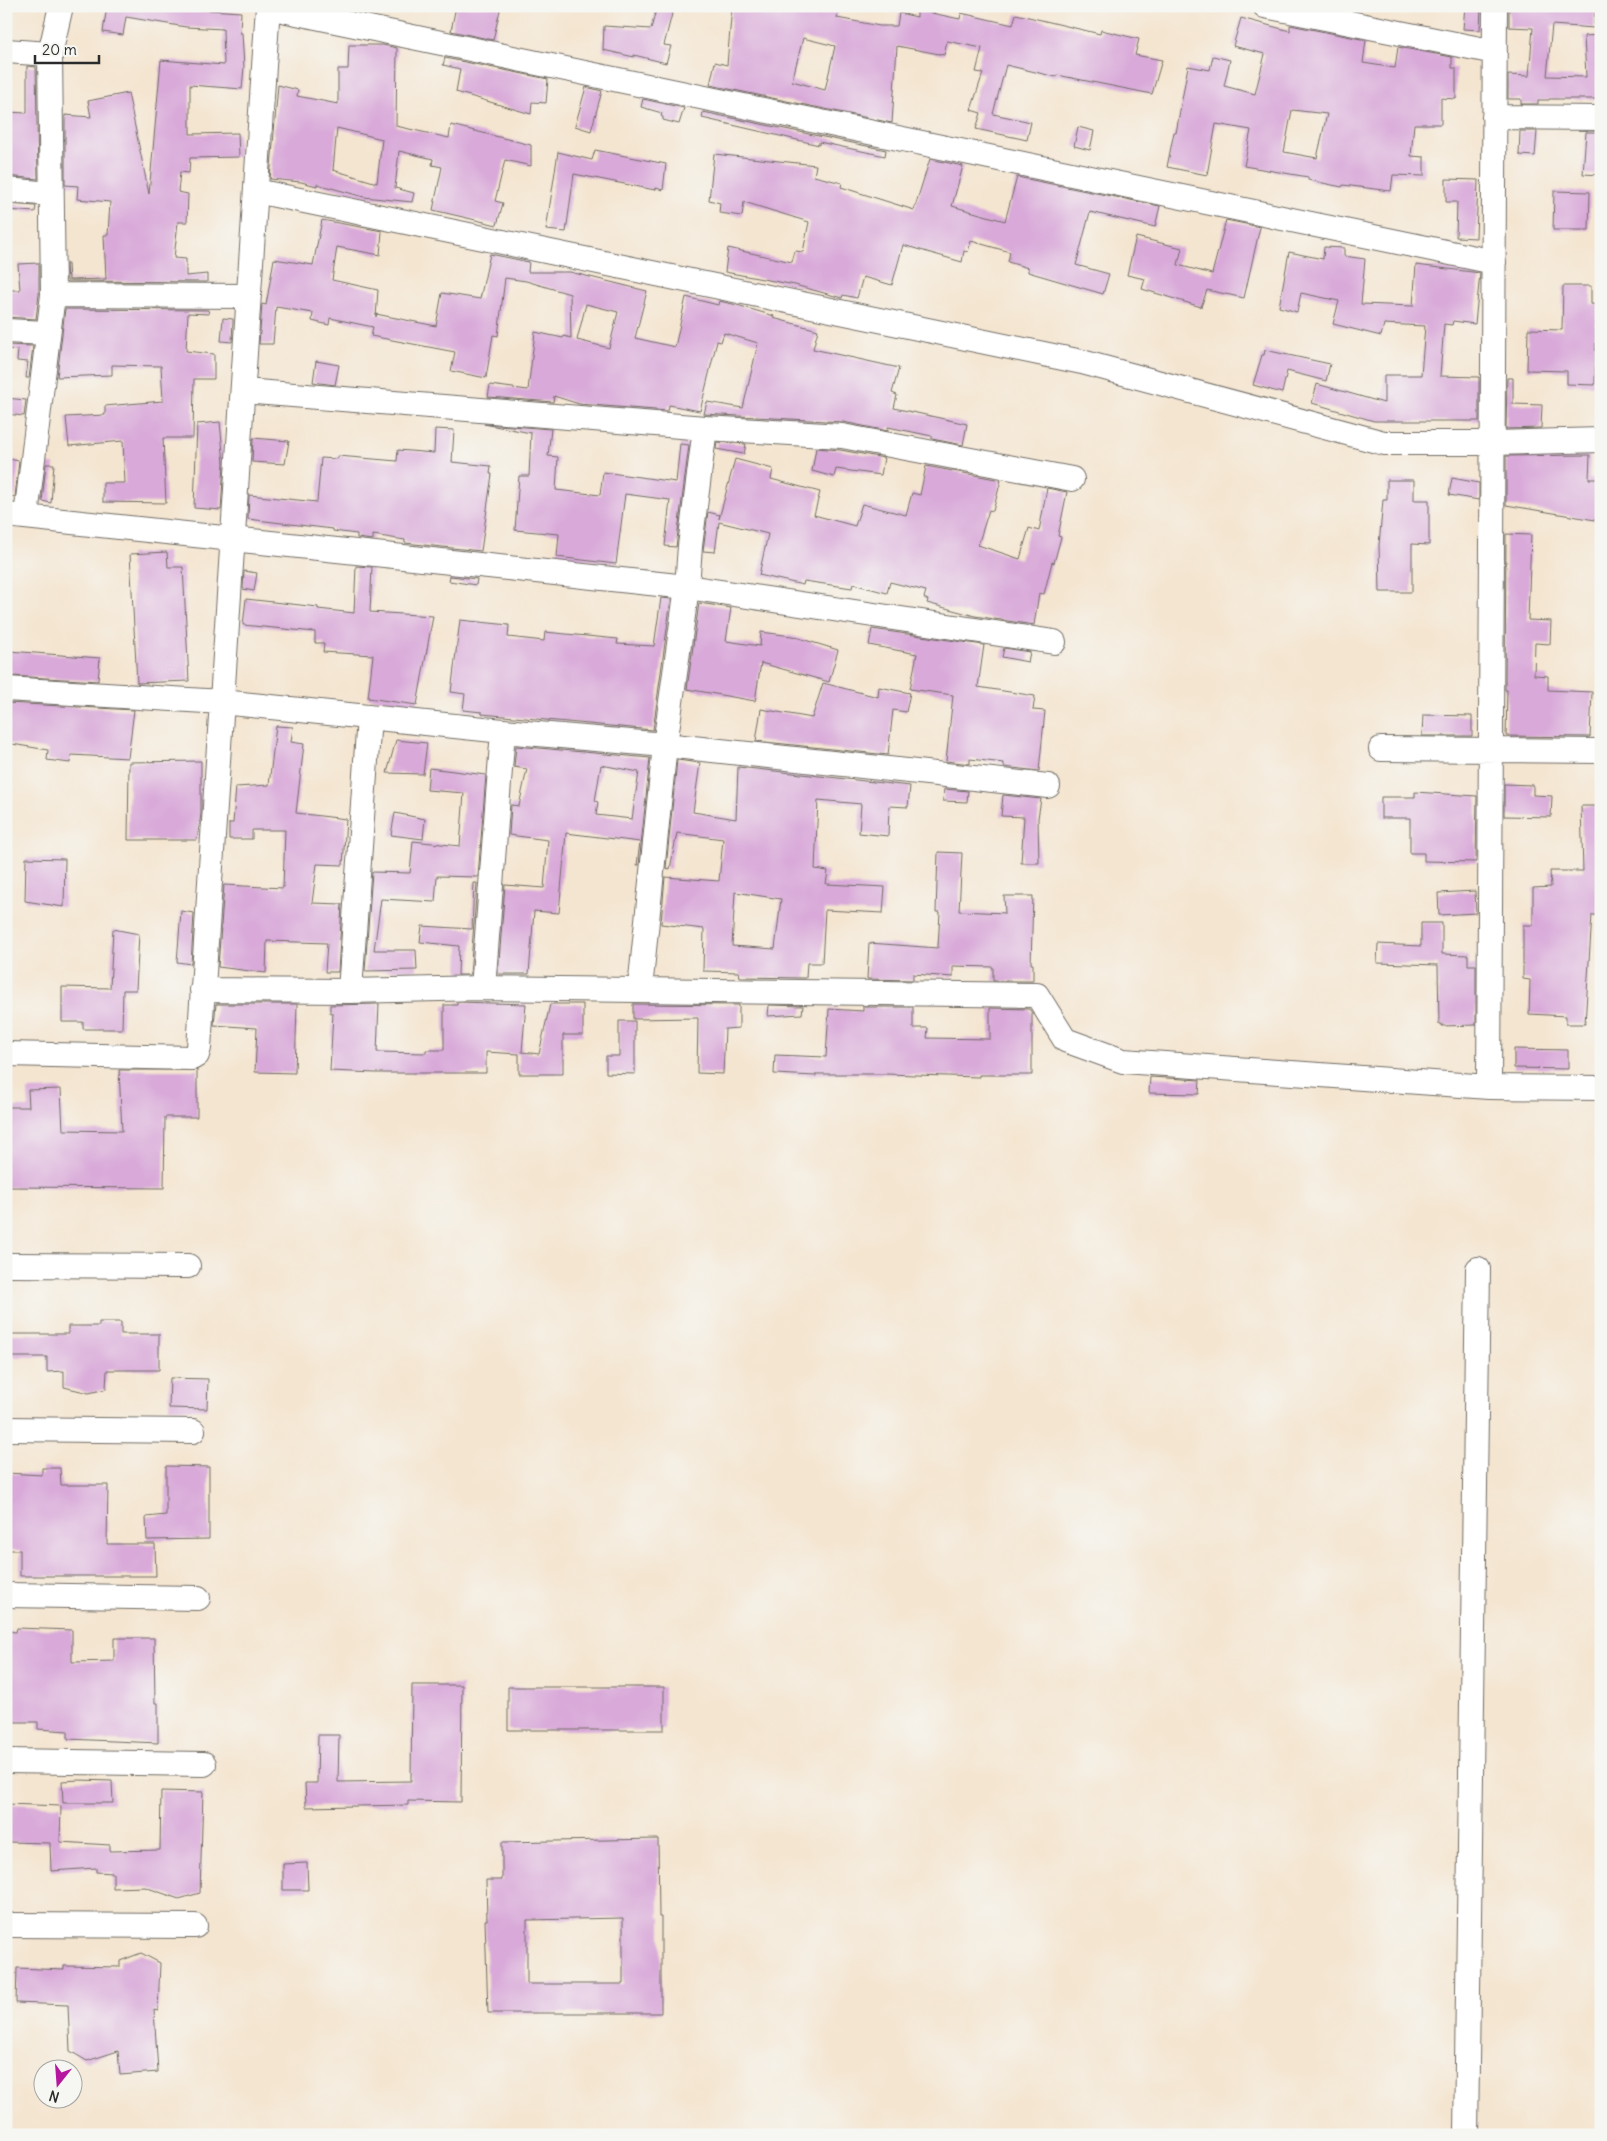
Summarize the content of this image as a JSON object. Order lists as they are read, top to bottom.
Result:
{
  "scale_bar": "20 m",
  "north": "bottom"
}
